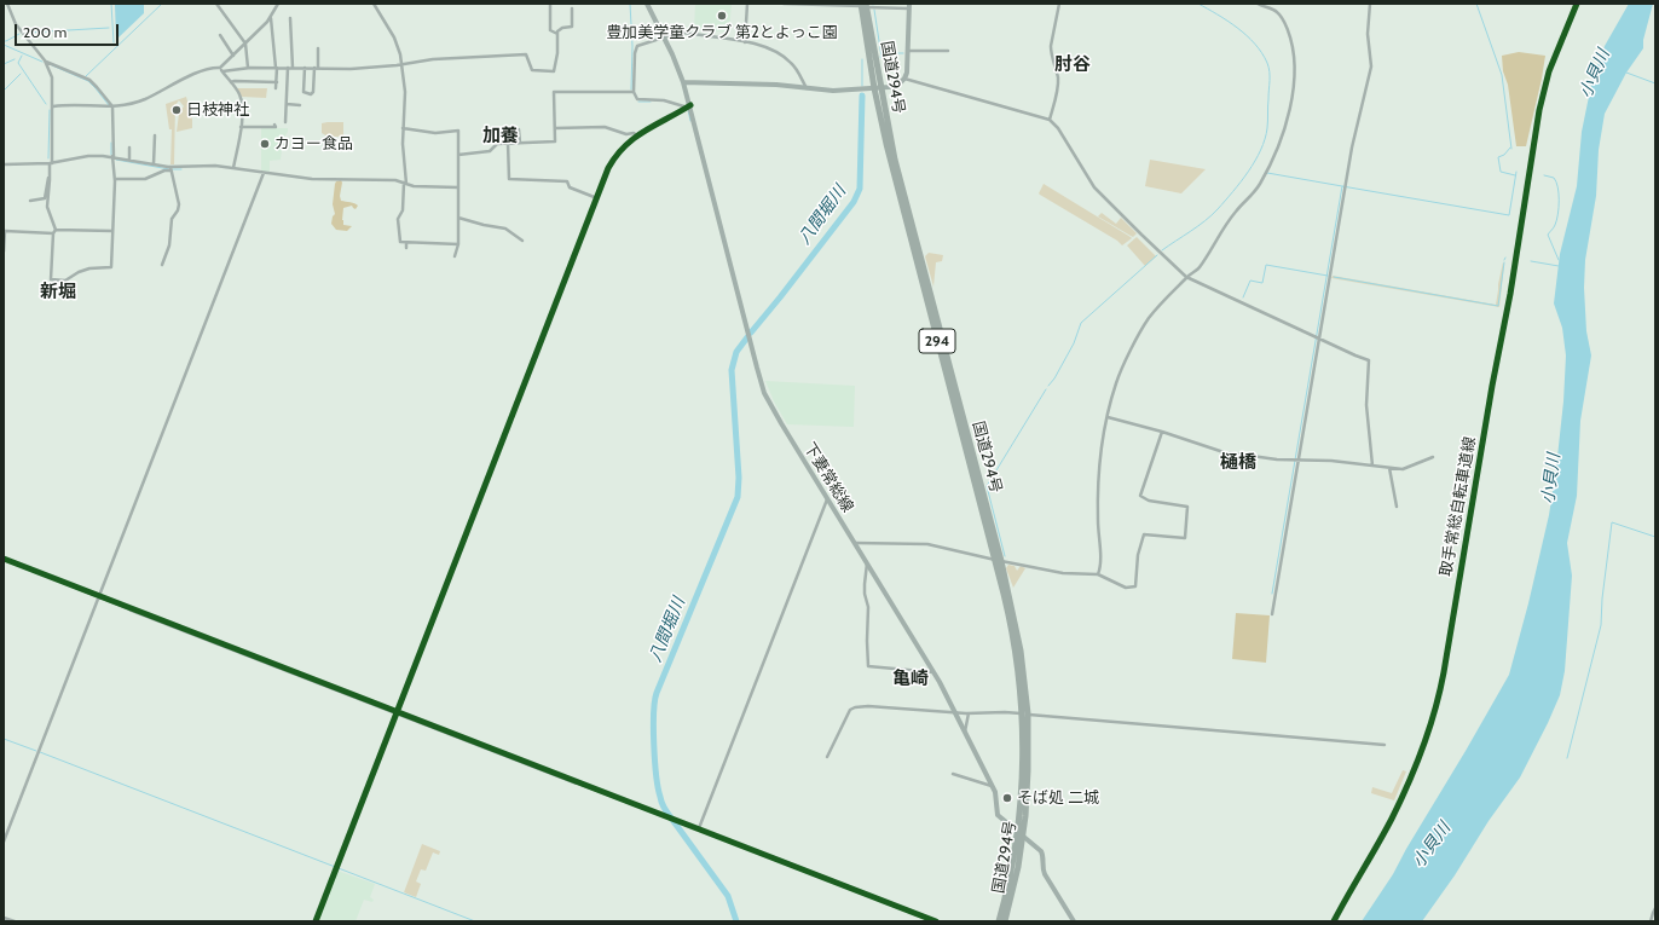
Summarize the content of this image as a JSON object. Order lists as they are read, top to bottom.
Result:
{
  "streets": {
    "highway": ["国道294号", "294"],
    "main road": ["下妻常総線"],
    "cycle path": ["取手常総自転車道線"]
  },
  "crossings": [
    ["国道294号", "下妻常総線"]
  ],
  "districts": [
    "肘谷",
    "加養",
    "新堀",
    "樋橋",
    "亀崎"
  ],
  "water": ["小貝川", "八間堀川"],
  "places": [
    "豊加美学童クラブ 第2とよっこ園",
    "日枝神社",
    "カヨー食品",
    "そば処 二城"
  ],
  "scale_bar": "200 m"
}
